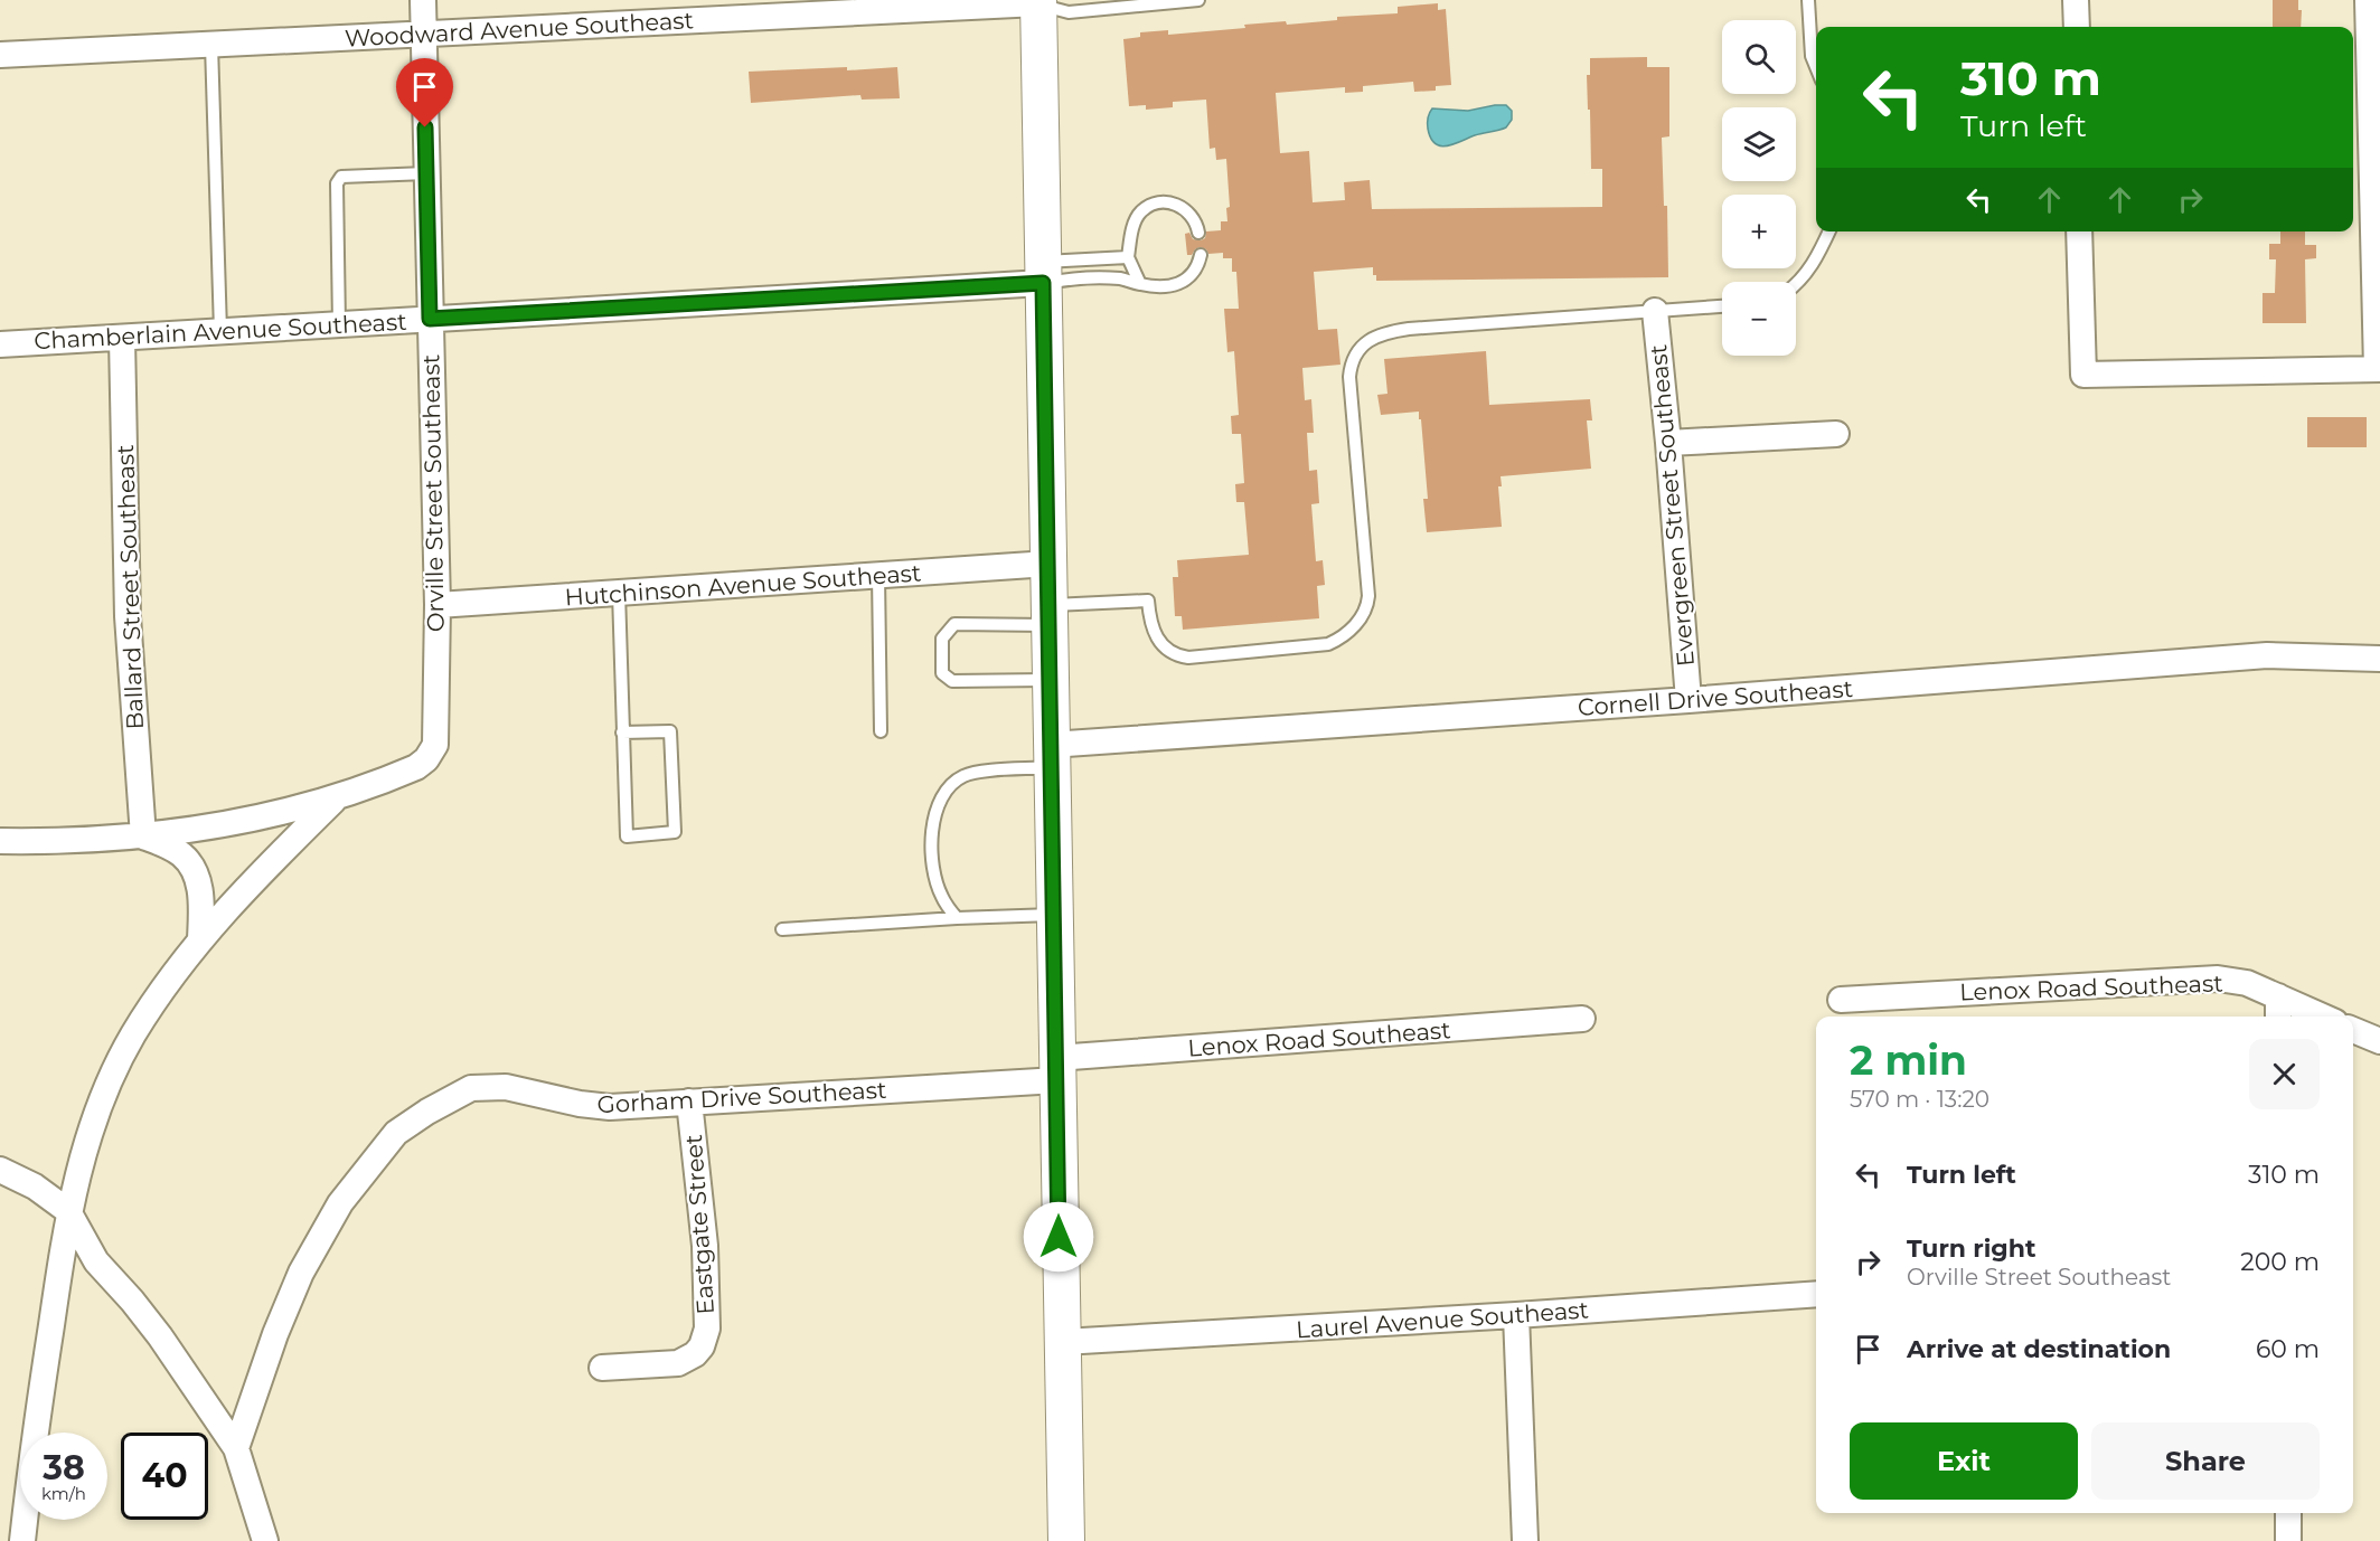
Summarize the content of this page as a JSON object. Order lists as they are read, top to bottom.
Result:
{
  "streets": {
    "street": [
      "Woodward Avenue Southeast",
      "Chamberlain Avenue Southeast",
      "Orville Street Southeast",
      "Evergreen Street Southeast",
      "Hutchinson Avenue Southeast",
      "Ballard Street Southeast",
      "Cornell Drive Southeast",
      "Lenox Road Southeast",
      "Gorham Drive Southeast",
      "Eastgate Street",
      "Laurel Avenue Southeast"
    ]
  },
  "crossings": [
    ["Woodward Avenue Southeast", "Orville Street Southeast"],
    ["Chamberlain Avenue Southeast", "Orville Street Southeast"],
    ["Chamberlain Avenue Southeast", "Ballard Street Southeast"],
    ["Orville Street Southeast", "Hutchinson Avenue Southeast"],
    ["Evergreen Street Southeast", "Cornell Drive Southeast"],
    ["Lenox Road Southeast", "Gorham Drive Southeast"],
    ["Gorham Drive Southeast", "Eastgate Street"]
  ],
  "page": {
    "map_buttons": ["+", "−"],
    "turn": ["310 m", "Turn left"],
    "heading": ["2 min", "570 m · 13:20"],
    "list": [
      {
        "name": "Turn left",
        "value": "310 m"
      },
      {
        "name": "Turn right",
        "note": "Orville Street Southeast",
        "value": "200 m"
      },
      {
        "name": "Arrive at destination",
        "value": "60 m"
      }
    ],
    "buttons": ["Exit", "Share"],
    "speed": "38 km/h",
    "limit": "40"
  }
}
